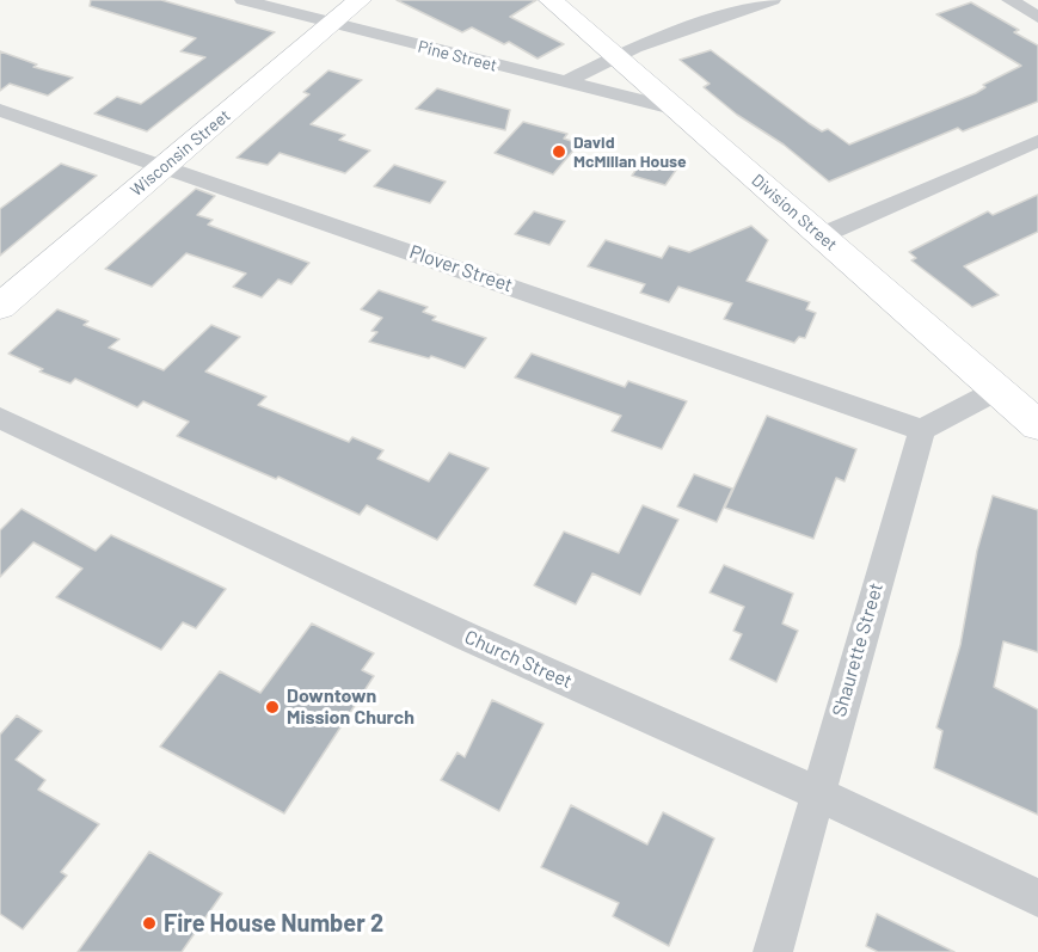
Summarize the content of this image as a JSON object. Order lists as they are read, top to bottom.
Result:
{
  "streets": {
    "main road": ["Wisconsin Street", "Division Street"],
    "street": [
      "Pine Street",
      "Plover Street",
      "Shaurette Street",
      "Church Street"
    ]
  },
  "crossings": [
    ["Pine Street", "Wisconsin Street"],
    ["Pine Street", "Division Street"],
    ["Wisconsin Street", "Plover Street"],
    ["Plover Street", "Shaurette Street"],
    ["Shaurette Street", "Church Street"]
  ],
  "places": ["David McMillan House", "Downtown Mission Church", "Fire House Number 2"]
}
